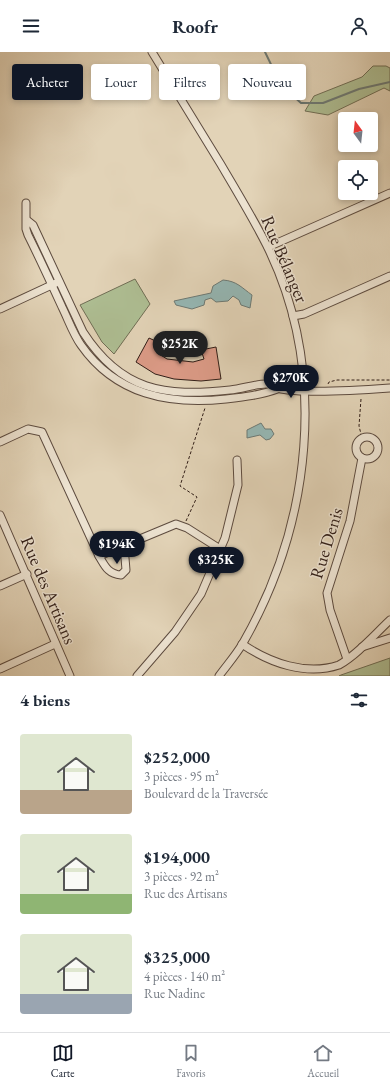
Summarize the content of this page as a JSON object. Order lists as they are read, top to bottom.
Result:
{
  "streets": {
    "street": ["Rue Bélanger", "Rue Denis", "Rue des Artisans"]
  },
  "north": "top",
  "page": {
    "header": "Roofr",
    "chip": [
      "Acheter",
      "Louer",
      "Filtres",
      "Nouveau"
    ],
    "price": [
      "$252K",
      "$270K",
      "$194K",
      "$325K"
    ],
    "heading": "4 biens",
    "list": [
      {
        "name": "$252,000",
        "note": "3 pièces · 95 m² · Boulevard de la Traversée"
      },
      {
        "name": "$194,000",
        "note": "3 pièces · 92 m² · Rue des Artisans"
      },
      {
        "name": "$325,000",
        "note": "4 pièces · 140 m² · Rue Nadine"
      }
    ],
    "tabs": ["Carte", "Favoris", "Accueil"]
  }
}
